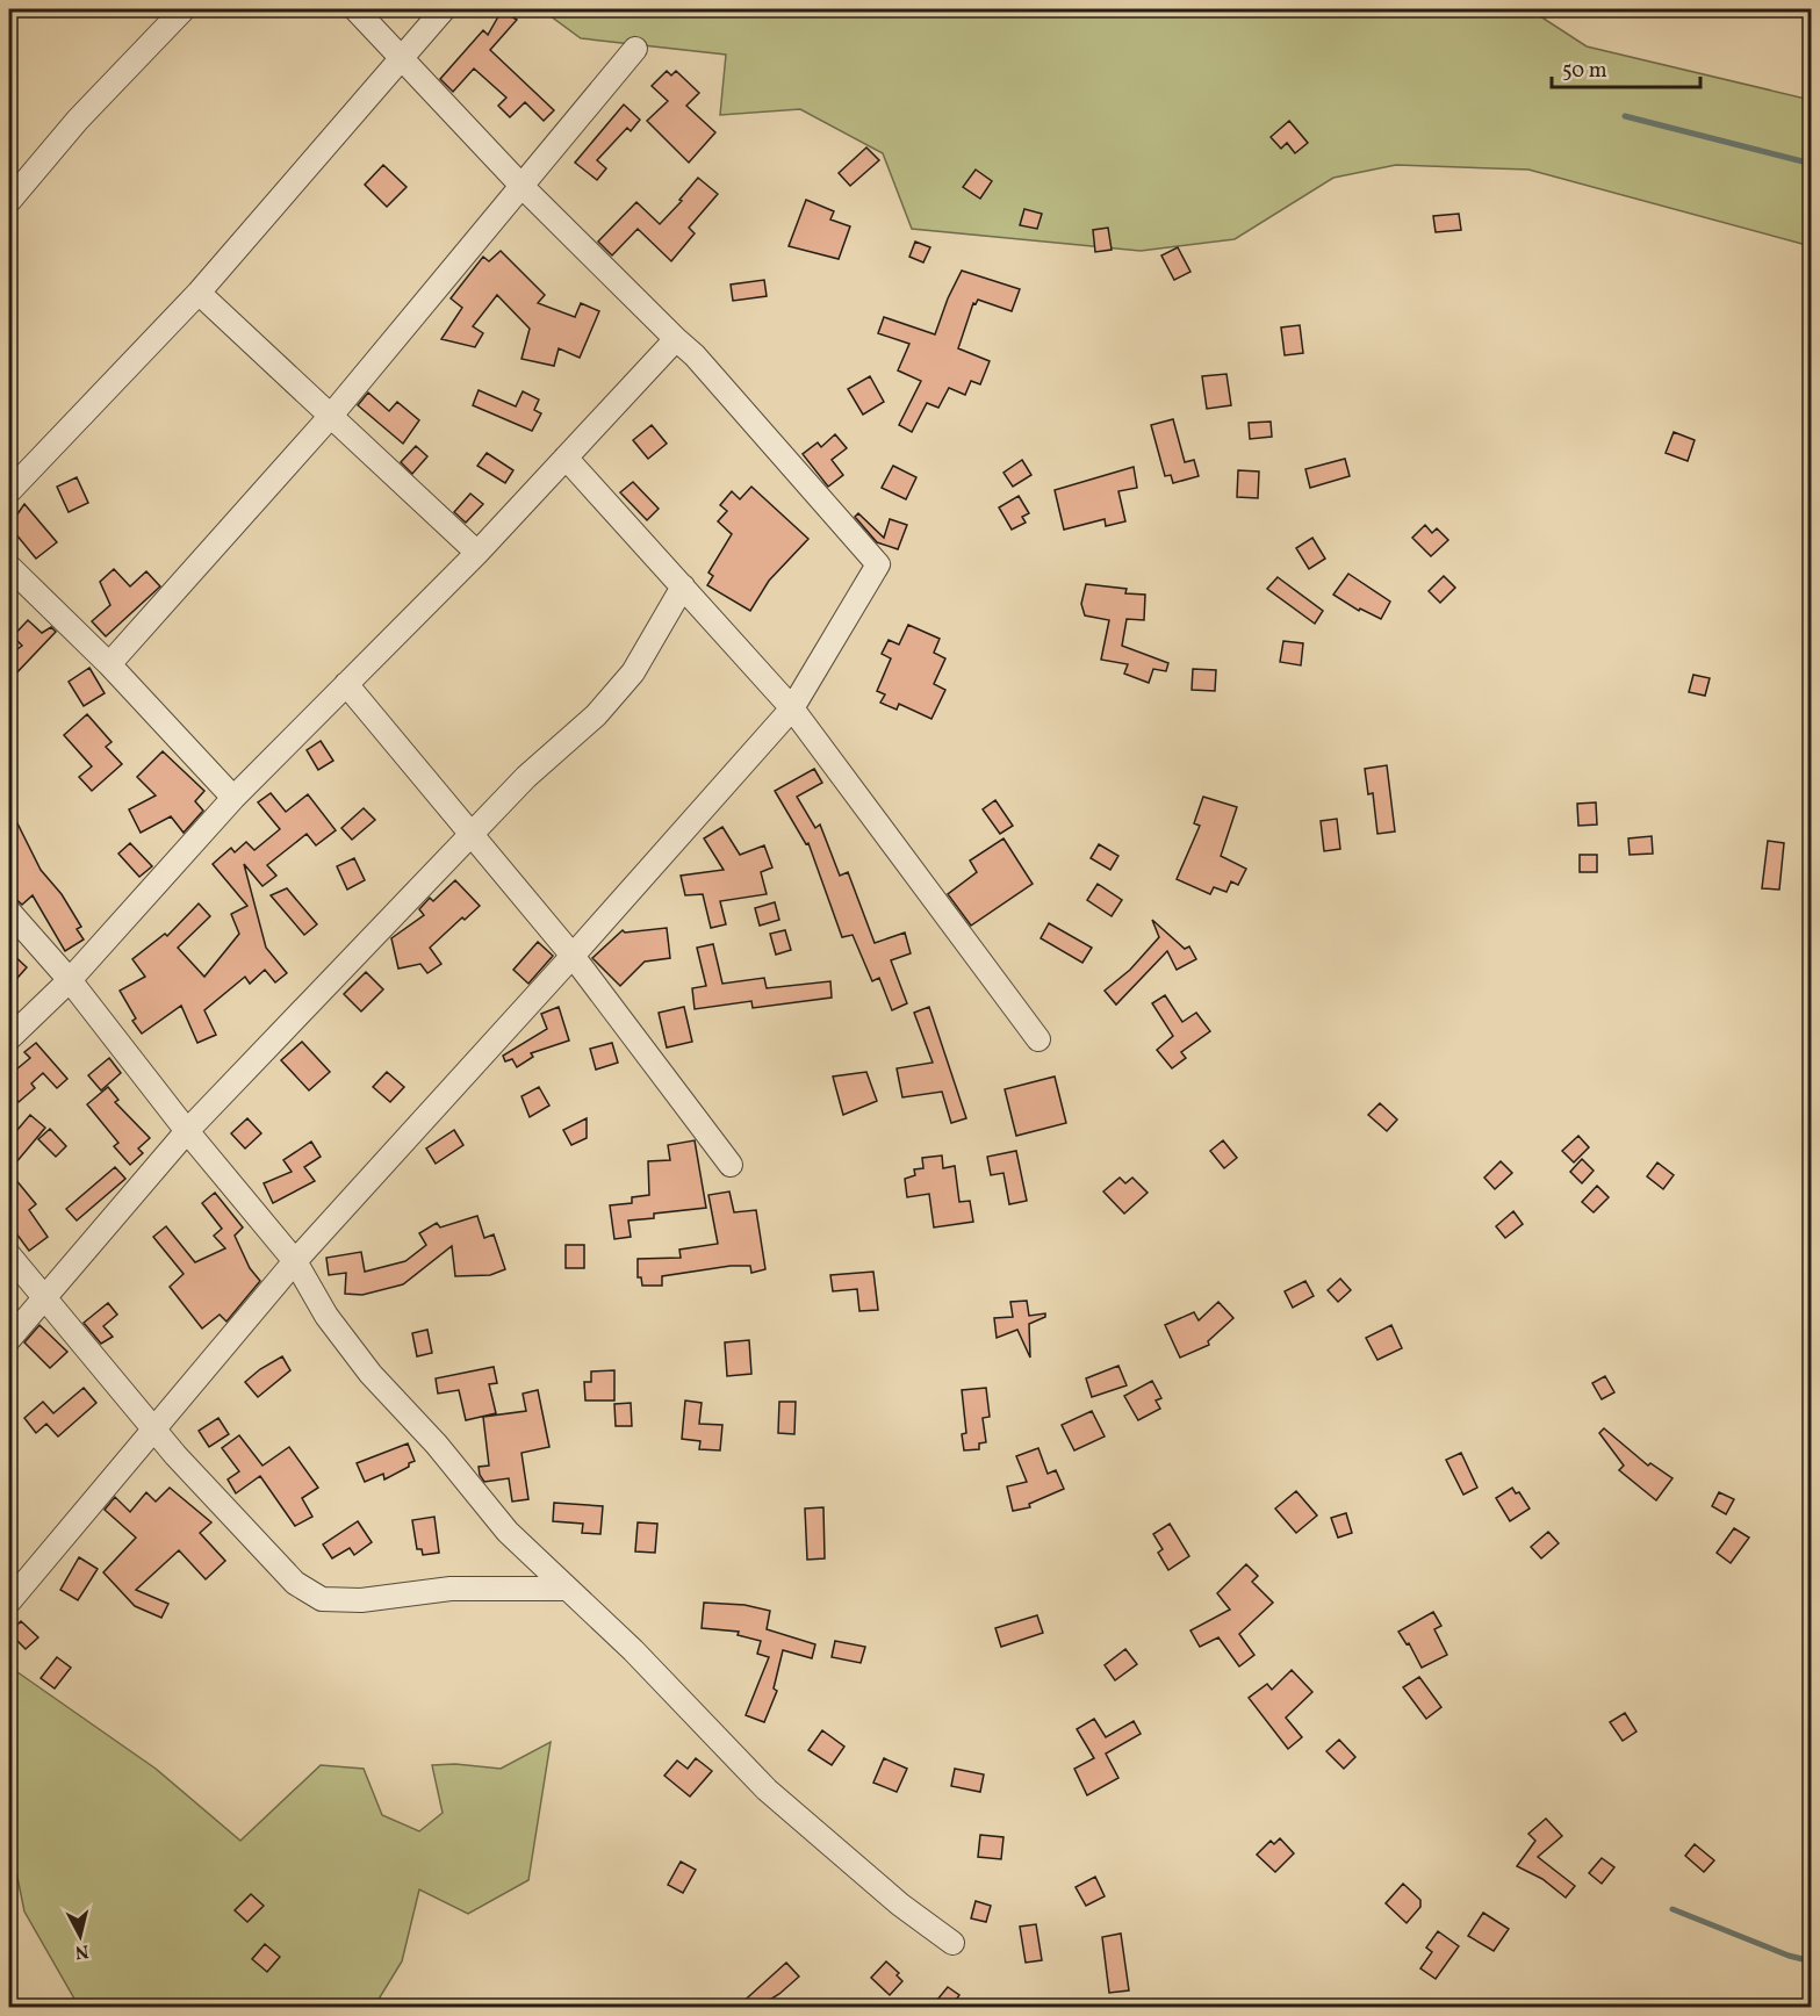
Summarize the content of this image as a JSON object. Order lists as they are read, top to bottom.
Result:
{
  "scale_bar": "50 m",
  "north": "bottom"
}
